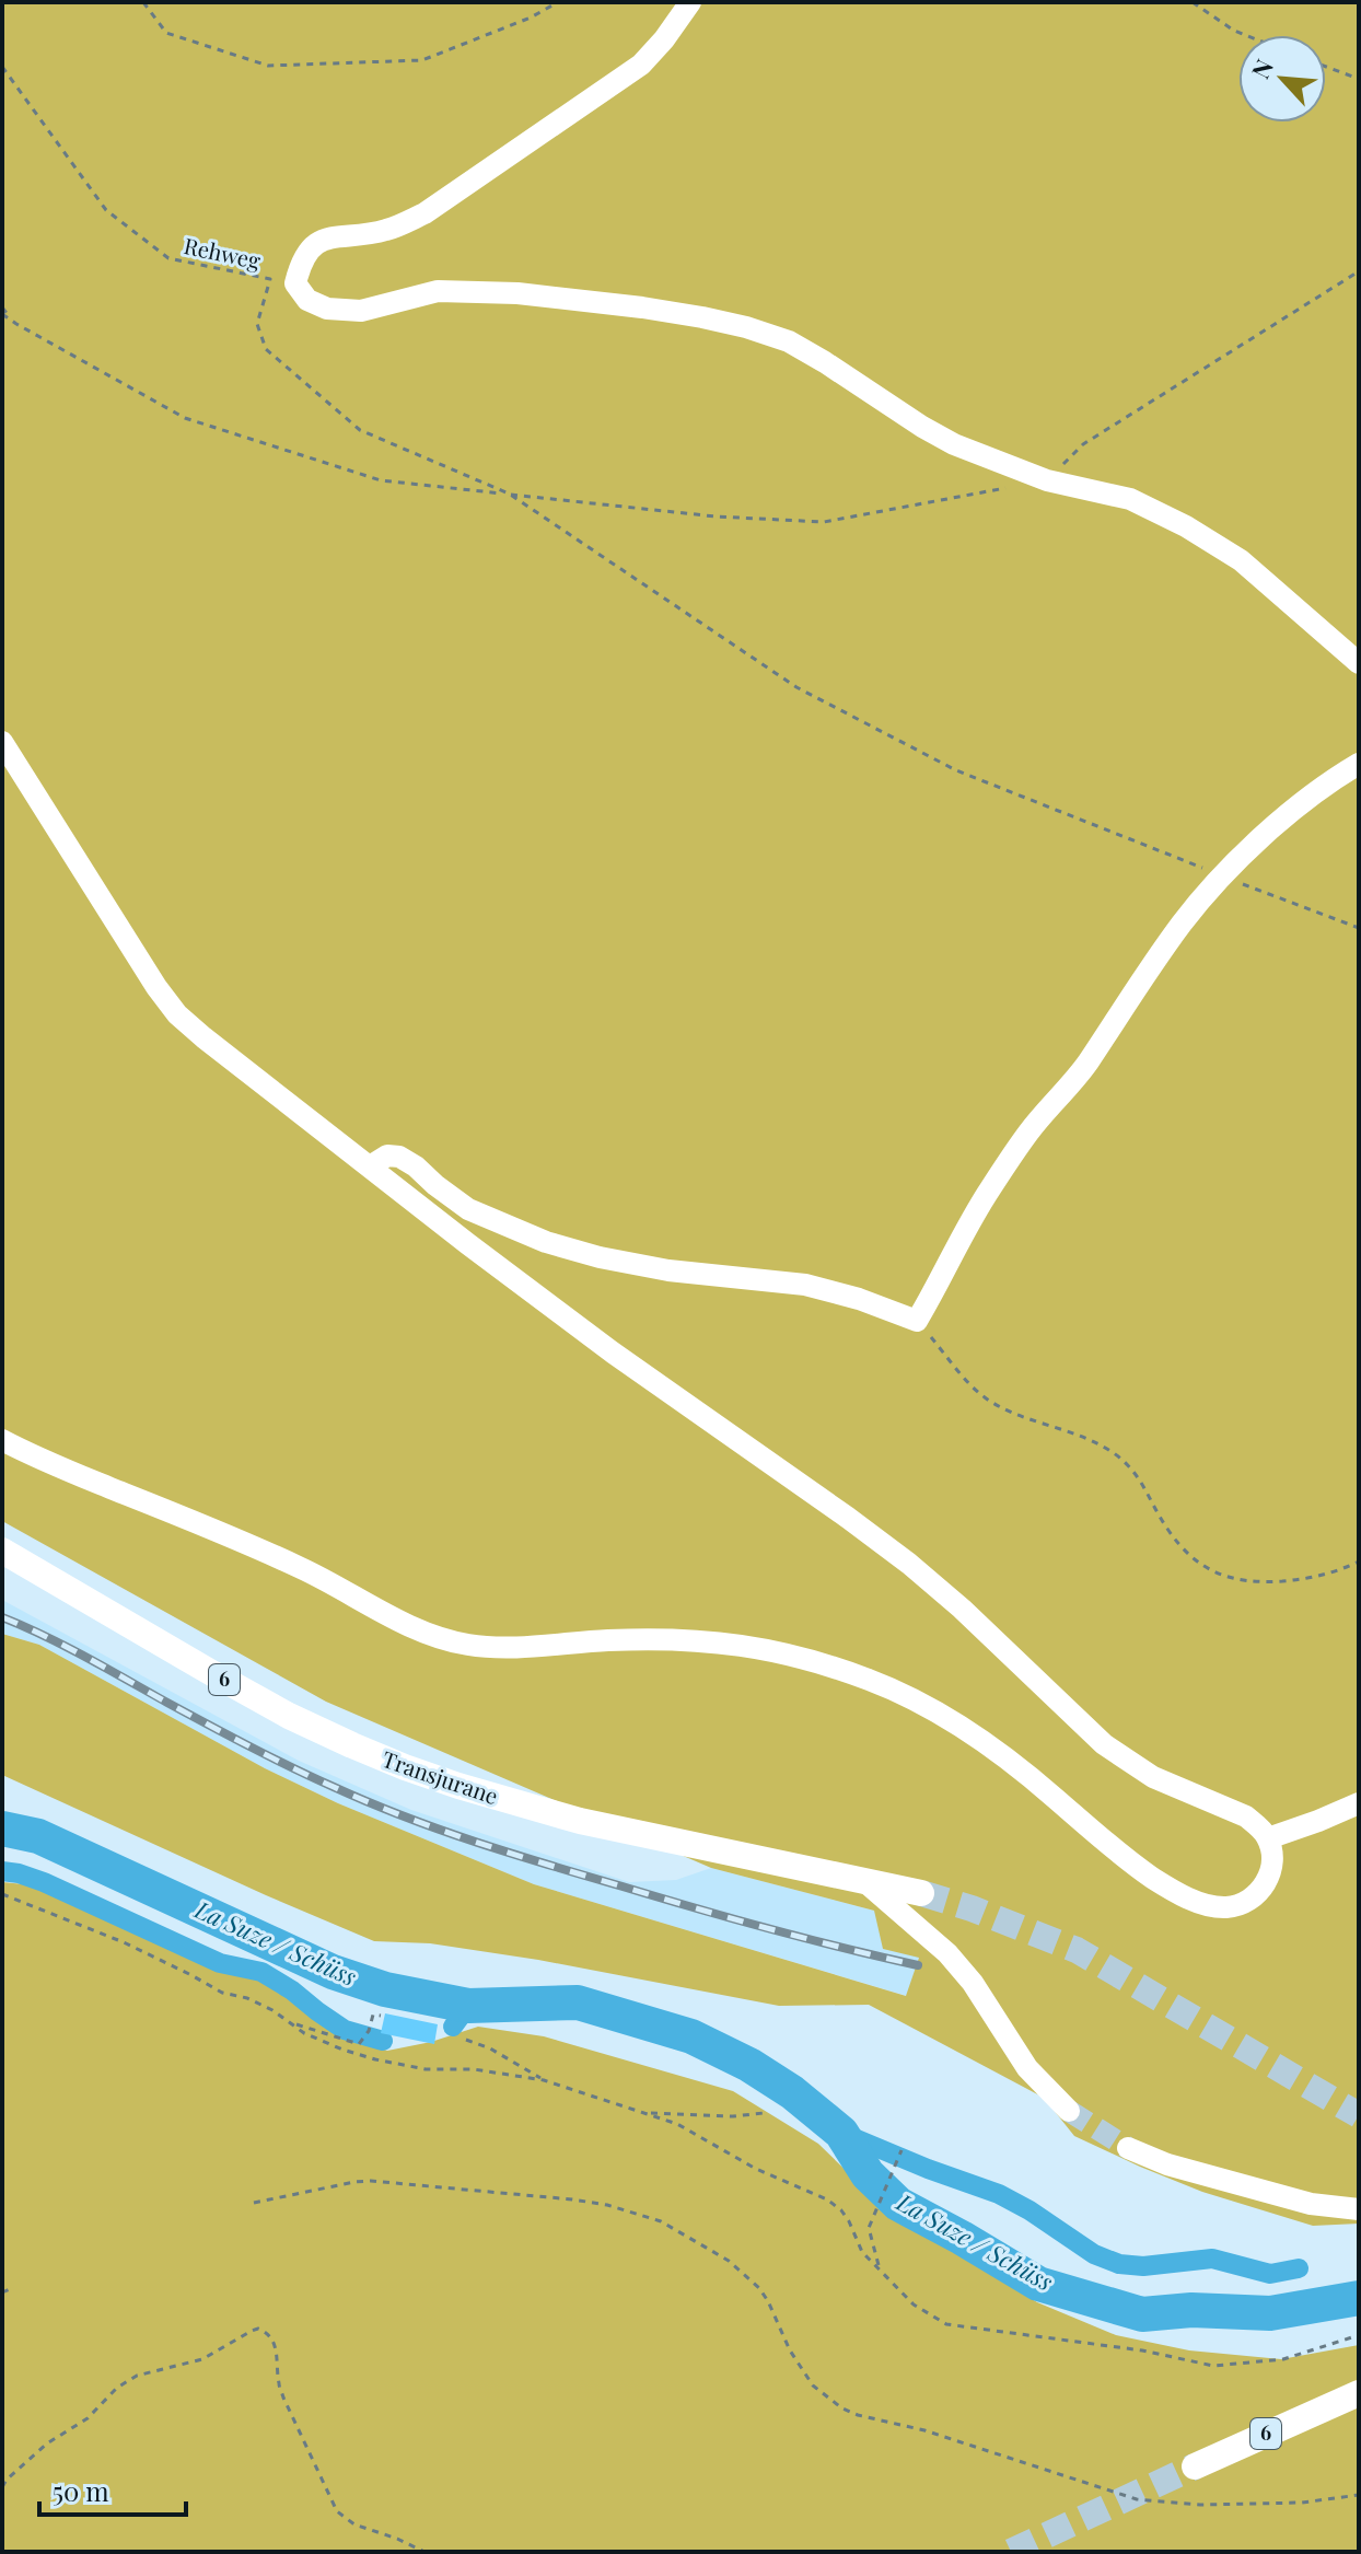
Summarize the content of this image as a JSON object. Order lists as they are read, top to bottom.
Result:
{
  "streets": {
    "main road": ["6", "Transjurane"],
    "path": ["Rehweg"]
  },
  "water": ["La Suze / Schüss"],
  "scale_bar": "50 m",
  "north": "top left"
}
